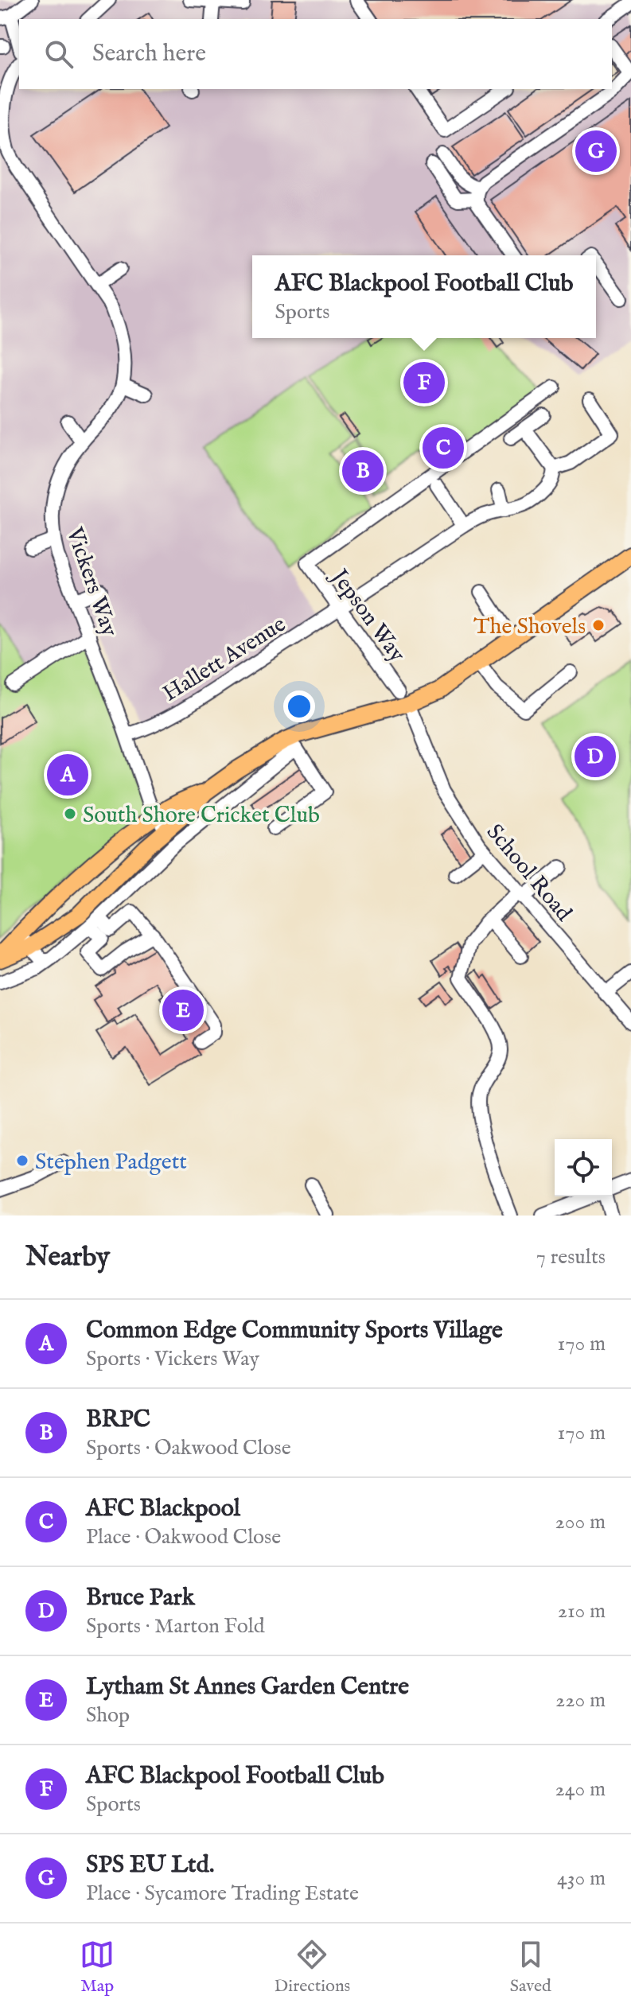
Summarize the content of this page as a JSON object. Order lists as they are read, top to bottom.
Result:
{
  "streets": {
    "street": [
      "Vickers Way",
      "Jepson Way",
      "Hallett Avenue",
      "School Road"
    ]
  },
  "crossings": [
    ["Vickers Way", "Hallett Avenue"],
    ["Jepson Way", "Hallett Avenue"],
    ["Jepson Way", "School Road"]
  ],
  "places": ["The Shovels", "South Shore Cricket Club", "Stephen Padgett"],
  "page": {
    "search": "Search here",
    "pins": [
      "G",
      "F",
      "C",
      "B",
      "D",
      "A",
      "E"
    ],
    "popup": ["AFC Blackpool Football Club", "Sports"],
    "heading": ["Nearby", "7 results"],
    "list": [
      {
        "mark": "A",
        "name": "Common Edge Community Sports Village",
        "note": "Sports · Vickers Way",
        "value": "170 m"
      },
      {
        "mark": "B",
        "name": "BRPC",
        "note": "Sports · Oakwood Close",
        "value": "170 m"
      },
      {
        "mark": "C",
        "name": "AFC Blackpool",
        "note": "Place · Oakwood Close",
        "value": "200 m"
      },
      {
        "mark": "D",
        "name": "Bruce Park",
        "note": "Sports · Marton Fold",
        "value": "210 m"
      },
      {
        "mark": "E",
        "name": "Lytham St Annes Garden Centre",
        "note": "Shop",
        "value": "220 m"
      },
      {
        "mark": "F",
        "name": "AFC Blackpool Football Club",
        "note": "Sports",
        "value": "240 m"
      },
      {
        "mark": "G",
        "name": "SPS EU Ltd.",
        "note": "Place · Sycamore Trading Estate",
        "value": "430 m"
      }
    ],
    "nav": ["Map", "Directions", "Saved"]
  }
}
